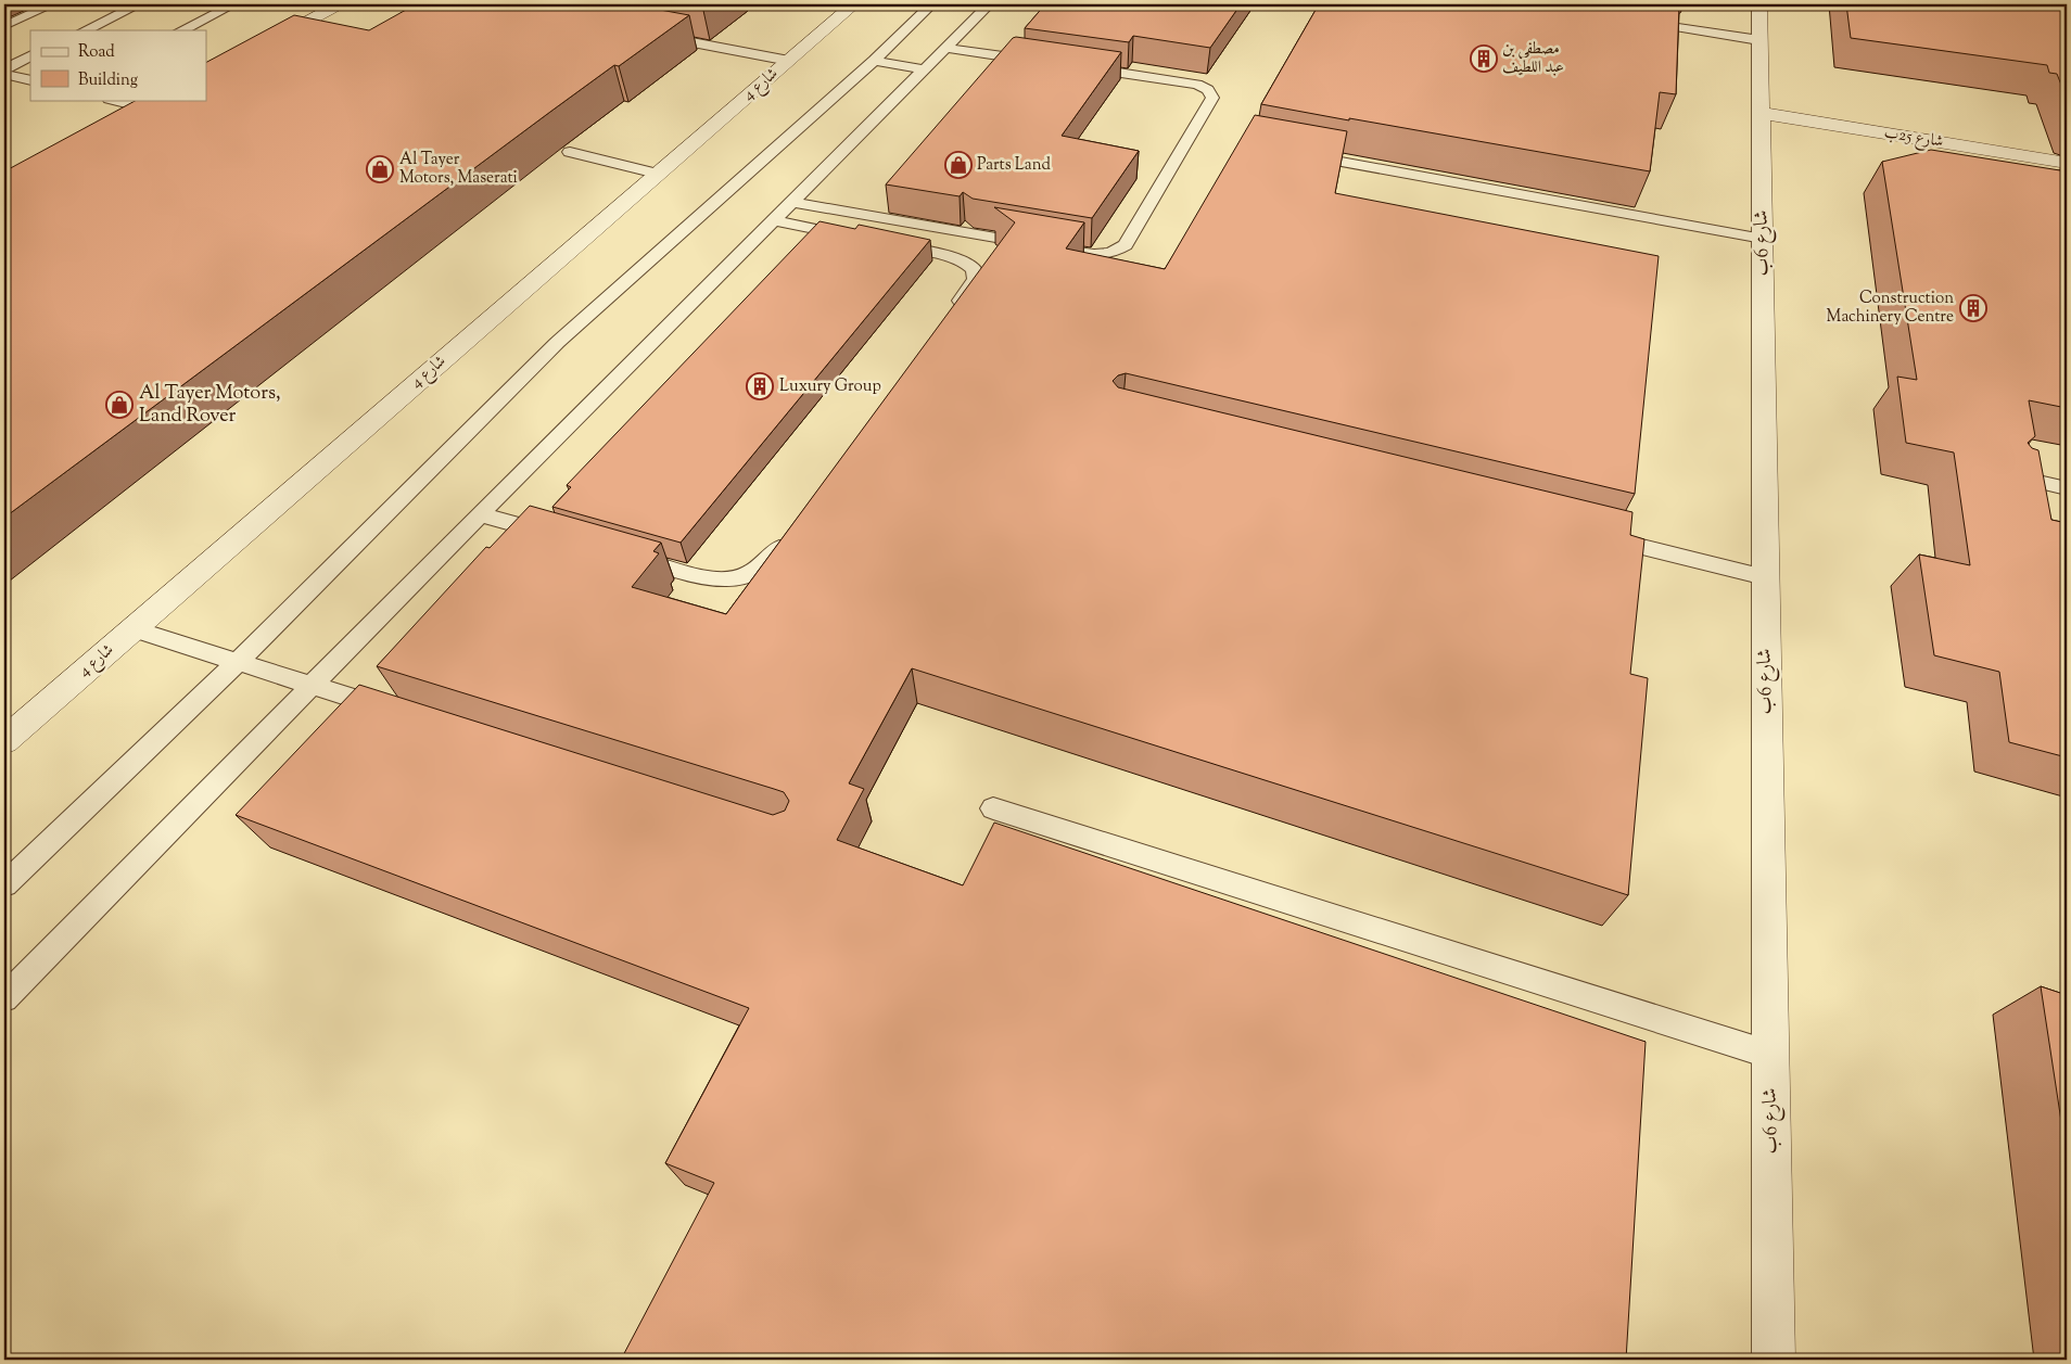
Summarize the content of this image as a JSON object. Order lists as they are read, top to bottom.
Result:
{
  "streets": {
    "street": ["شارع 4", "شارع 25ب", "شارع 6ب"]
  },
  "crossings": [
    ["شارع 25ب", "شارع 6ب"]
  ],
  "places": {
    "building": ["مصطفي بن عبد اللطيف", "Construction Machinery Centre", "Luxury Group"],
    "shop": ["Parts Land", "Al Tayer Motors, Maserati", "Al Tayer Motors, Land Rover"]
  },
  "legend": ["Road", "Building"]
}
